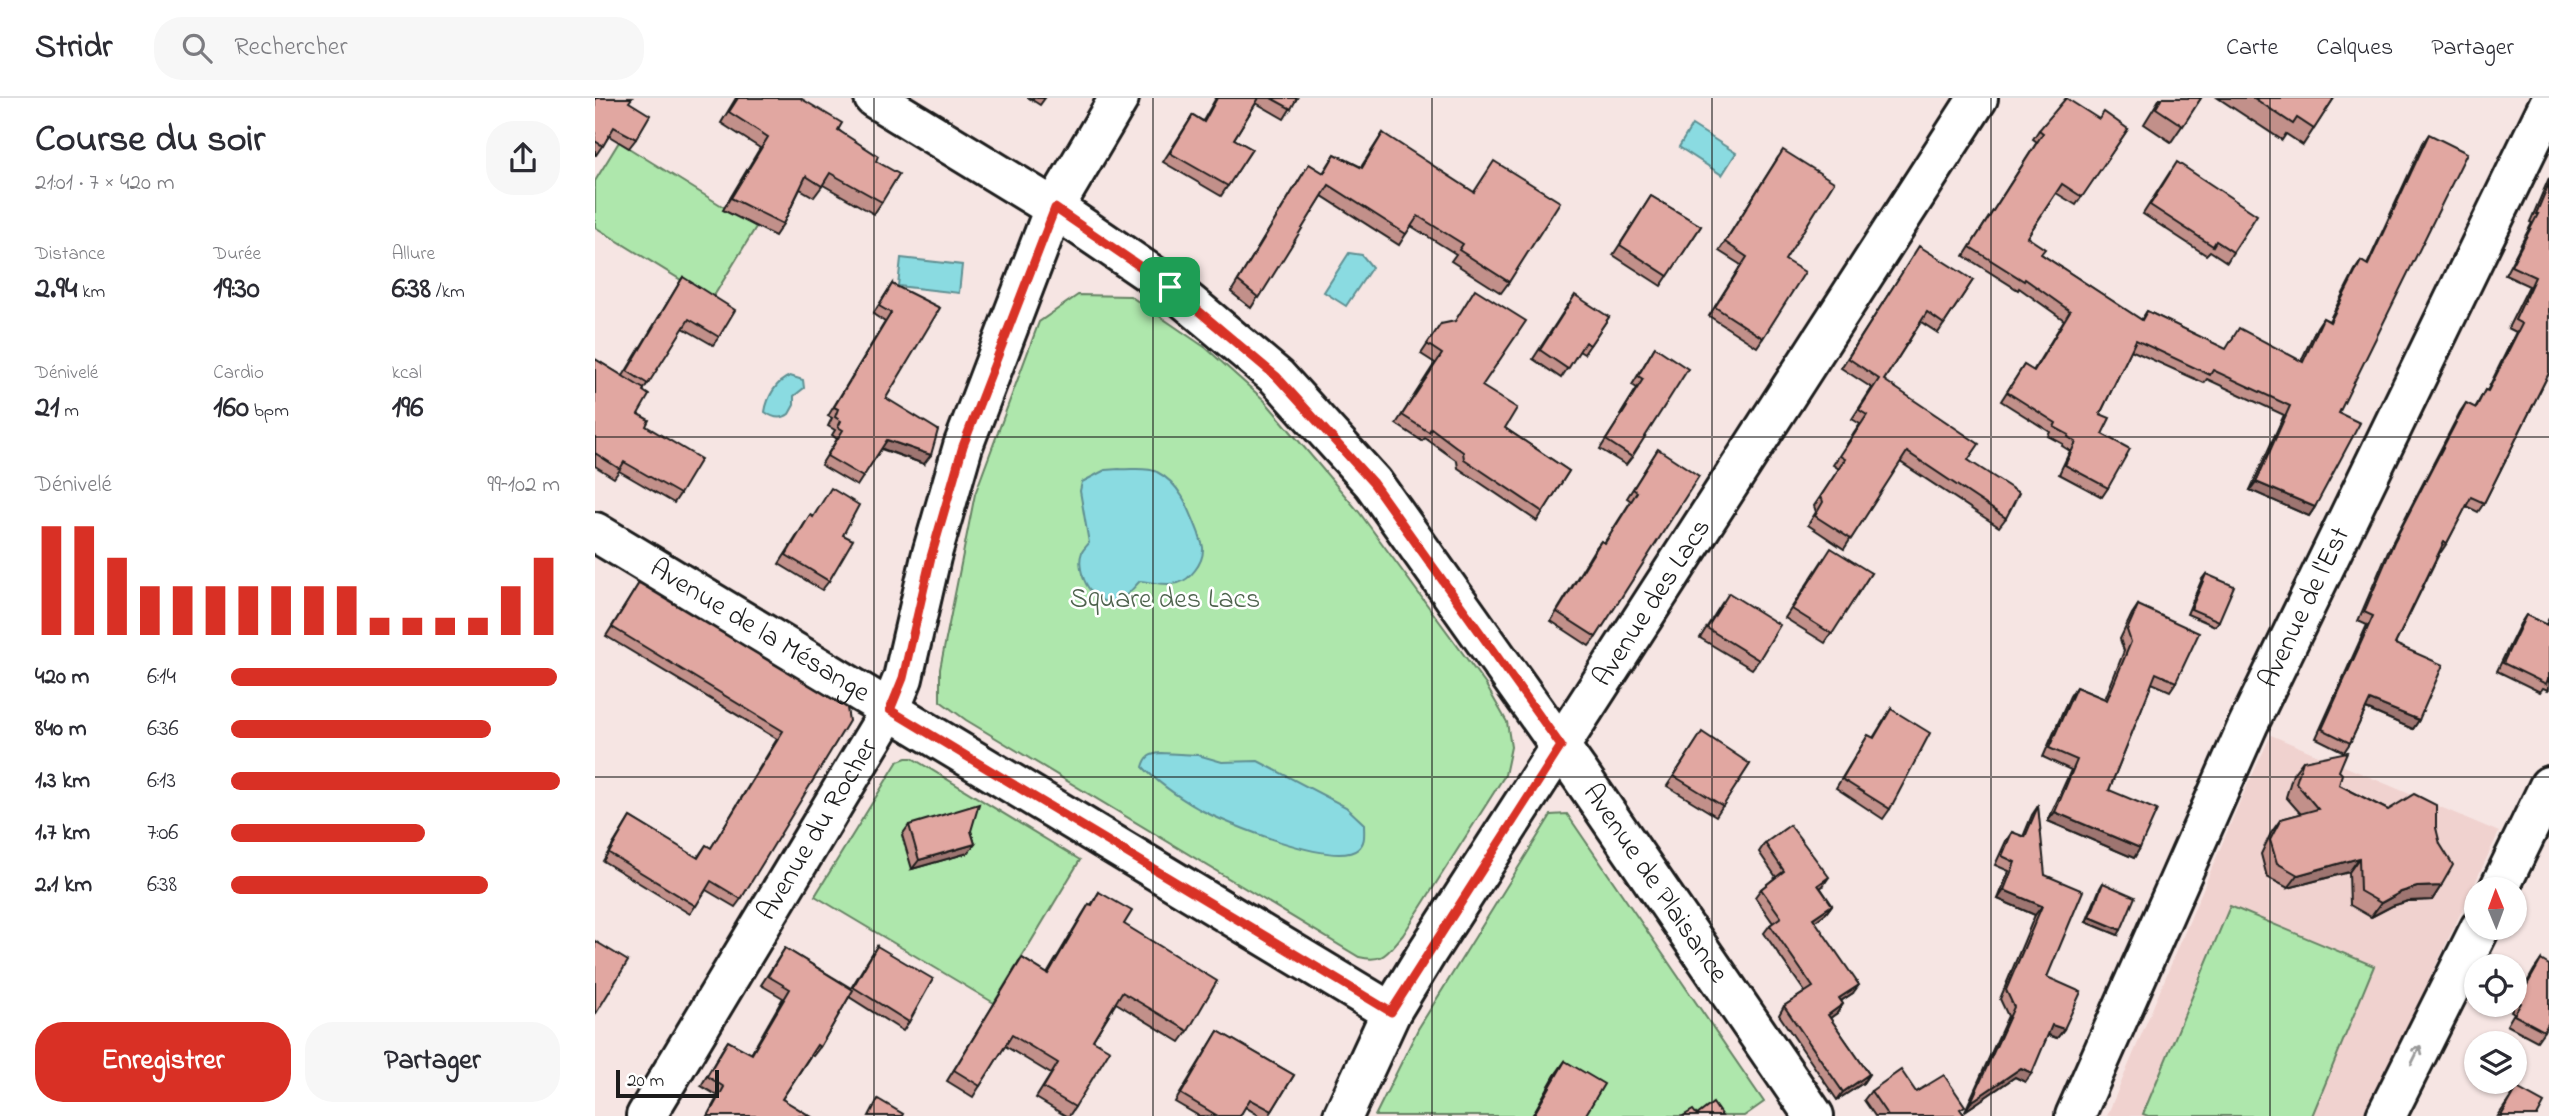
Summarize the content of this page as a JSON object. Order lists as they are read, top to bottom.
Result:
{
  "streets": {
    "street": [
      "Avenue des Lacs",
      "Avenue de l'Est",
      "Avenue de la Mésange",
      "Avenue du Rocher",
      "Avenue de Plaisance"
    ]
  },
  "crossings": [
    ["Avenue des Lacs", "Avenue de la Mésange"],
    ["Avenue des Lacs", "Avenue de Plaisance"],
    ["Avenue de la Mésange", "Avenue du Rocher"],
    ["Avenue du Rocher", "Avenue de Plaisance"]
  ],
  "parks": ["Square des Lacs"],
  "scale_bar": "20 m",
  "north": "top",
  "page": {
    "header": "Stridr",
    "search": "Rechercher",
    "nav": ["Carte", "Calques", "Partager"],
    "heading": ["Course du soir", "21:01 · 7 × 420 m"],
    "stats": [
      ["Distance", "2.94 km"],
      ["Durée", "19:30"],
      ["Allure", "6:38 /km"],
      ["Dénivelé", "21 m"],
      ["Cardio", "160 bpm"],
      ["kcal", "196"]
    ],
    "chart": ["Dénivelé", "99–102 m"],
    "list": [
      {
        "name": "420 m",
        "note": "6:14"
      },
      {
        "name": "840 m",
        "note": "6:36"
      },
      {
        "name": "1.3 km",
        "note": "6:13"
      },
      {
        "name": "1.7 km",
        "note": "7:06"
      },
      {
        "name": "2.1 km",
        "note": "6:38"
      }
    ],
    "buttons": ["Enregistrer", "Partager"],
    "scale": "20 m"
  }
}
